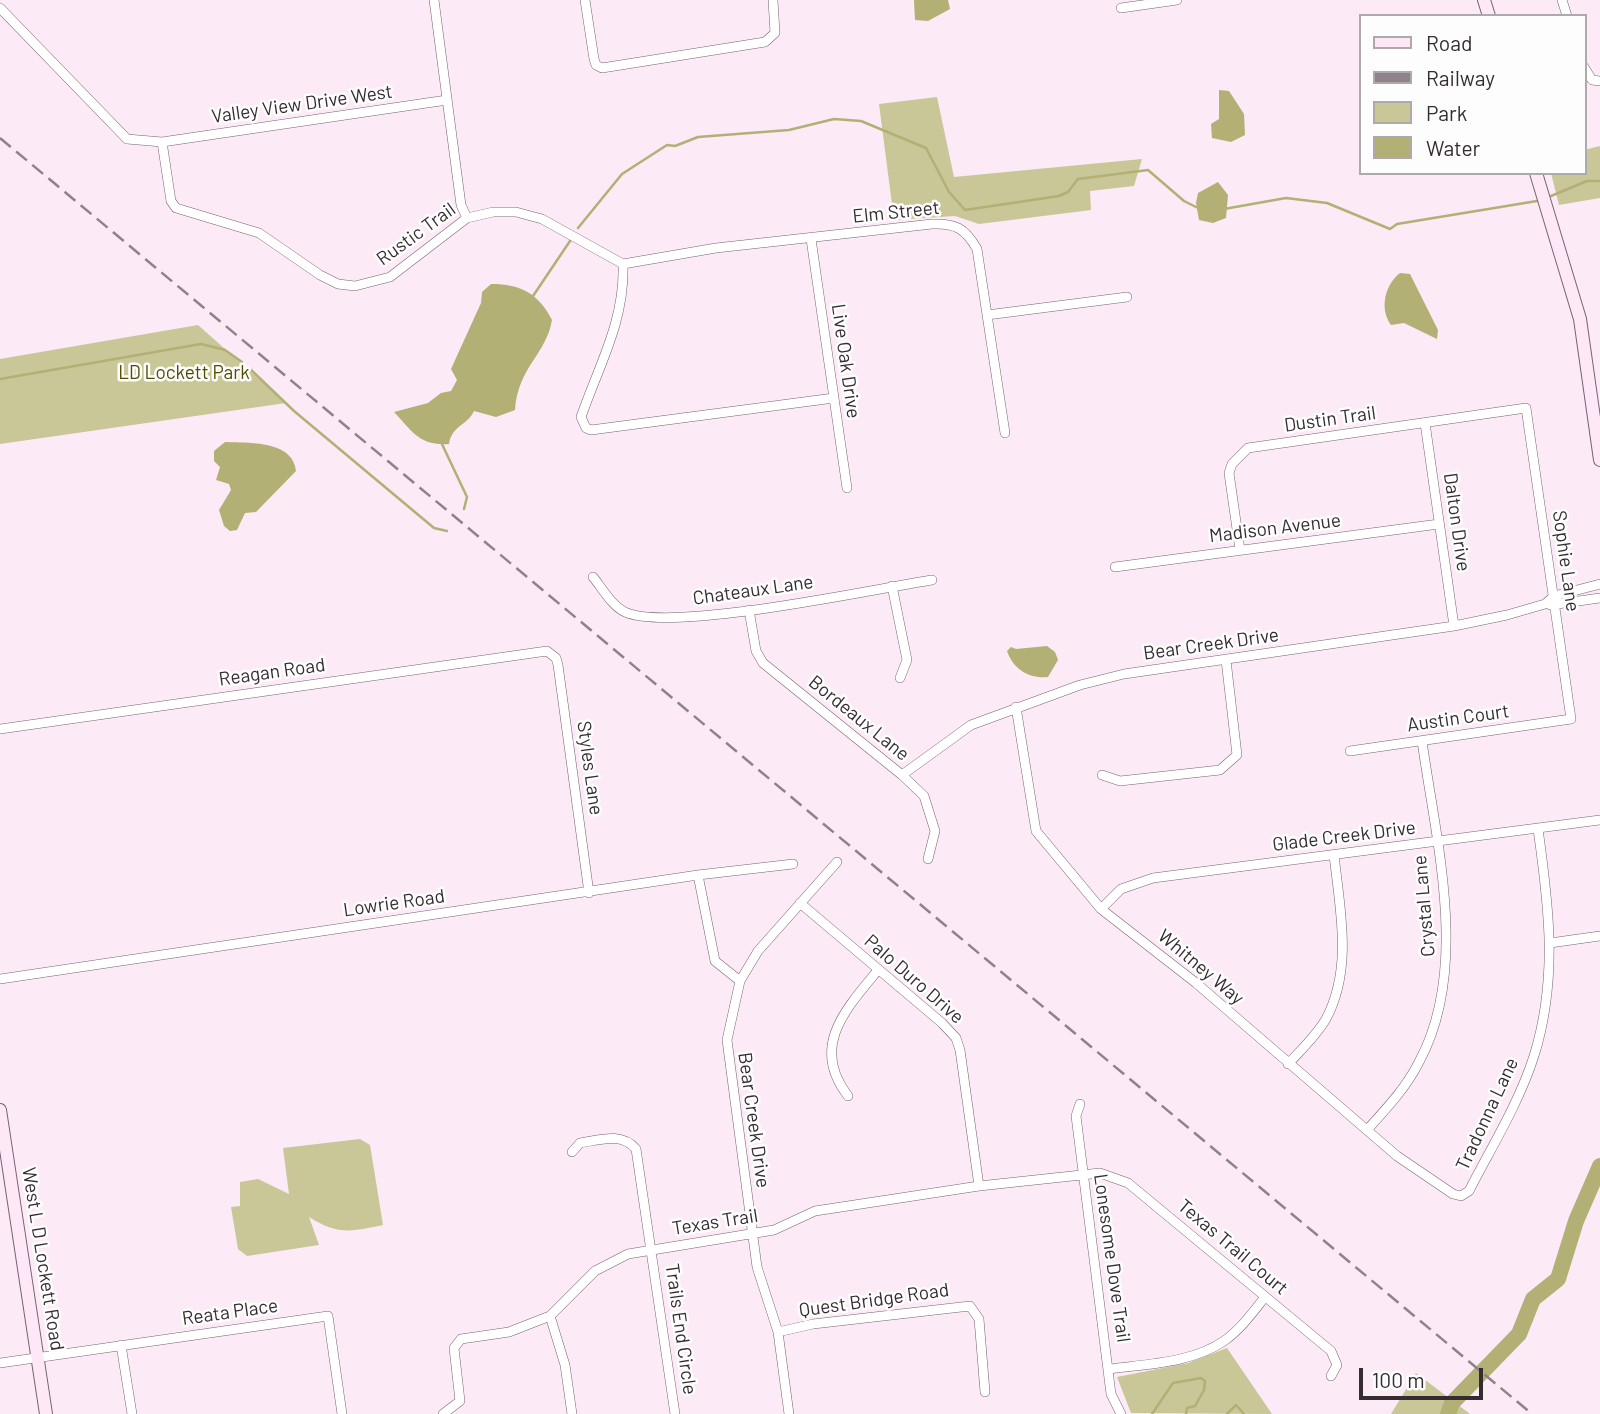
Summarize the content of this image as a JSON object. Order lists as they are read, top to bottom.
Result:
{
  "streets": {
    "main road": ["West L D Lockett Road"],
    "street": [
      "Valley View Drive West",
      "Elm Street",
      "Rustic Trail",
      "Live Oak Drive",
      "Dustin Trail",
      "Dalton Drive",
      "Madison Avenue",
      "Sophie Lane",
      "Chateaux Lane",
      "Bear Creek Drive",
      "Reagan Road",
      "Bordeaux Lane",
      "Austin Court",
      "Styles Lane",
      "Glade Creek Drive",
      "Lowrie Road",
      "Crystal Lane",
      "Whitney Way",
      "Palo Duro Drive",
      "Tradonna Lane",
      "Texas Trail",
      "Texas Trail Court",
      "Lonesome Dove Trail",
      "Quest Bridge Road",
      "Reata Place",
      "Trails End Circle"
    ]
  },
  "crossings": [
    ["Valley View Drive West", "Rustic Trail"],
    ["Elm Street", "Rustic Trail"],
    ["Elm Street", "Live Oak Drive"],
    ["Dustin Trail", "Dalton Drive"],
    ["Dustin Trail", "Madison Avenue"],
    ["Dustin Trail", "Sophie Lane"],
    ["Dalton Drive", "Madison Avenue"],
    ["Dalton Drive", "Bear Creek Drive"],
    ["Sophie Lane", "Bear Creek Drive"],
    ["Sophie Lane", "Austin Court"],
    ["Chateaux Lane", "Bordeaux Lane"],
    ["Bear Creek Drive", "Bordeaux Lane"],
    ["Bear Creek Drive", "Whitney Way"],
    ["Bear Creek Drive", "Palo Duro Drive"],
    ["Bear Creek Drive", "Texas Trail"],
    ["Bear Creek Drive", "Quest Bridge Road"],
    ["Reagan Road", "Styles Lane"],
    ["Austin Court", "Crystal Lane"],
    ["Styles Lane", "Lowrie Road"],
    ["Glade Creek Drive", "Crystal Lane"],
    ["Glade Creek Drive", "Whitney Way"],
    ["Glade Creek Drive", "Tradonna Lane"],
    ["Crystal Lane", "Whitney Way"],
    ["Whitney Way", "Tradonna Lane"],
    ["Palo Duro Drive", "Texas Trail"],
    ["Texas Trail", "Texas Trail Court"],
    ["Texas Trail", "Lonesome Dove Trail"],
    ["Texas Trail", "Trails End Circle"],
    ["Texas Trail Court", "Lonesome Dove Trail"],
    ["West L D Lockett Road", "Reata Place"]
  ],
  "parks": ["LD Lockett Park"],
  "legend": [
    "Road",
    "Railway",
    "Park",
    "Water"
  ],
  "scale_bar": "100 m"
}
